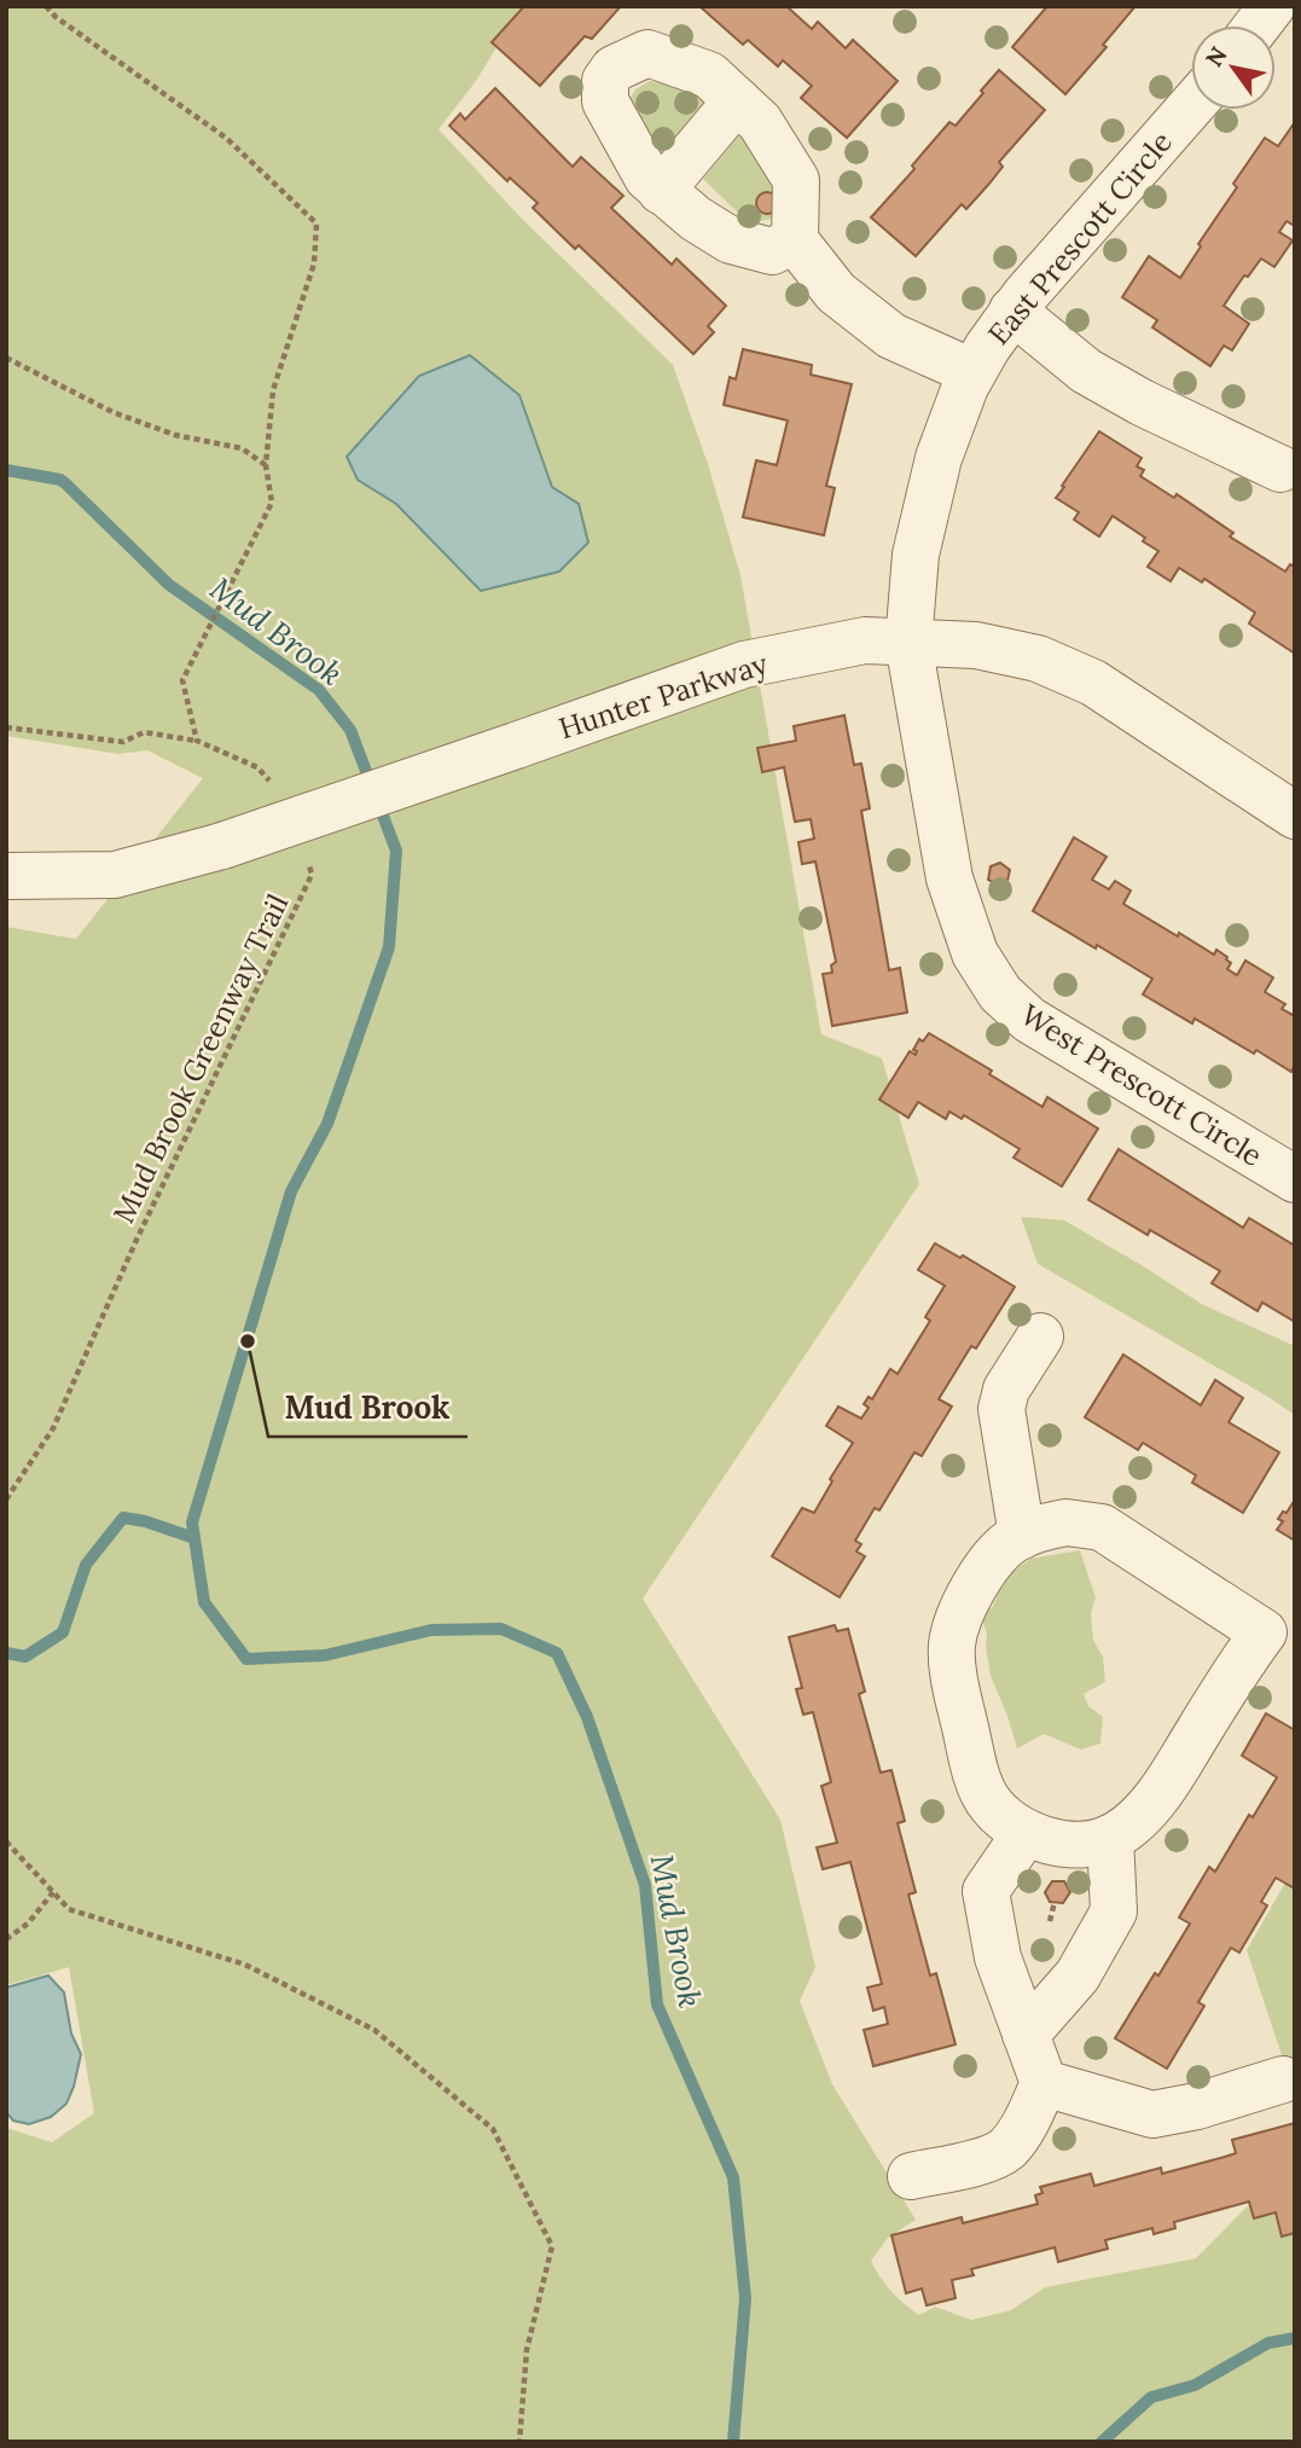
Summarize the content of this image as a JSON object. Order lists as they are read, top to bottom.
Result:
{
  "streets": {
    "street": ["East Prescott Circle", "Hunter Parkway", "West Prescott Circle"],
    "path": ["Mud Brook Greenway Trail"]
  },
  "crossings": [
    ["East Prescott Circle", "Hunter Parkway"],
    ["East Prescott Circle", "West Prescott Circle"],
    ["Hunter Parkway", "West Prescott Circle"]
  ],
  "water": ["Mud Brook"],
  "places": ["Mud Brook"],
  "north": "top left"
}
